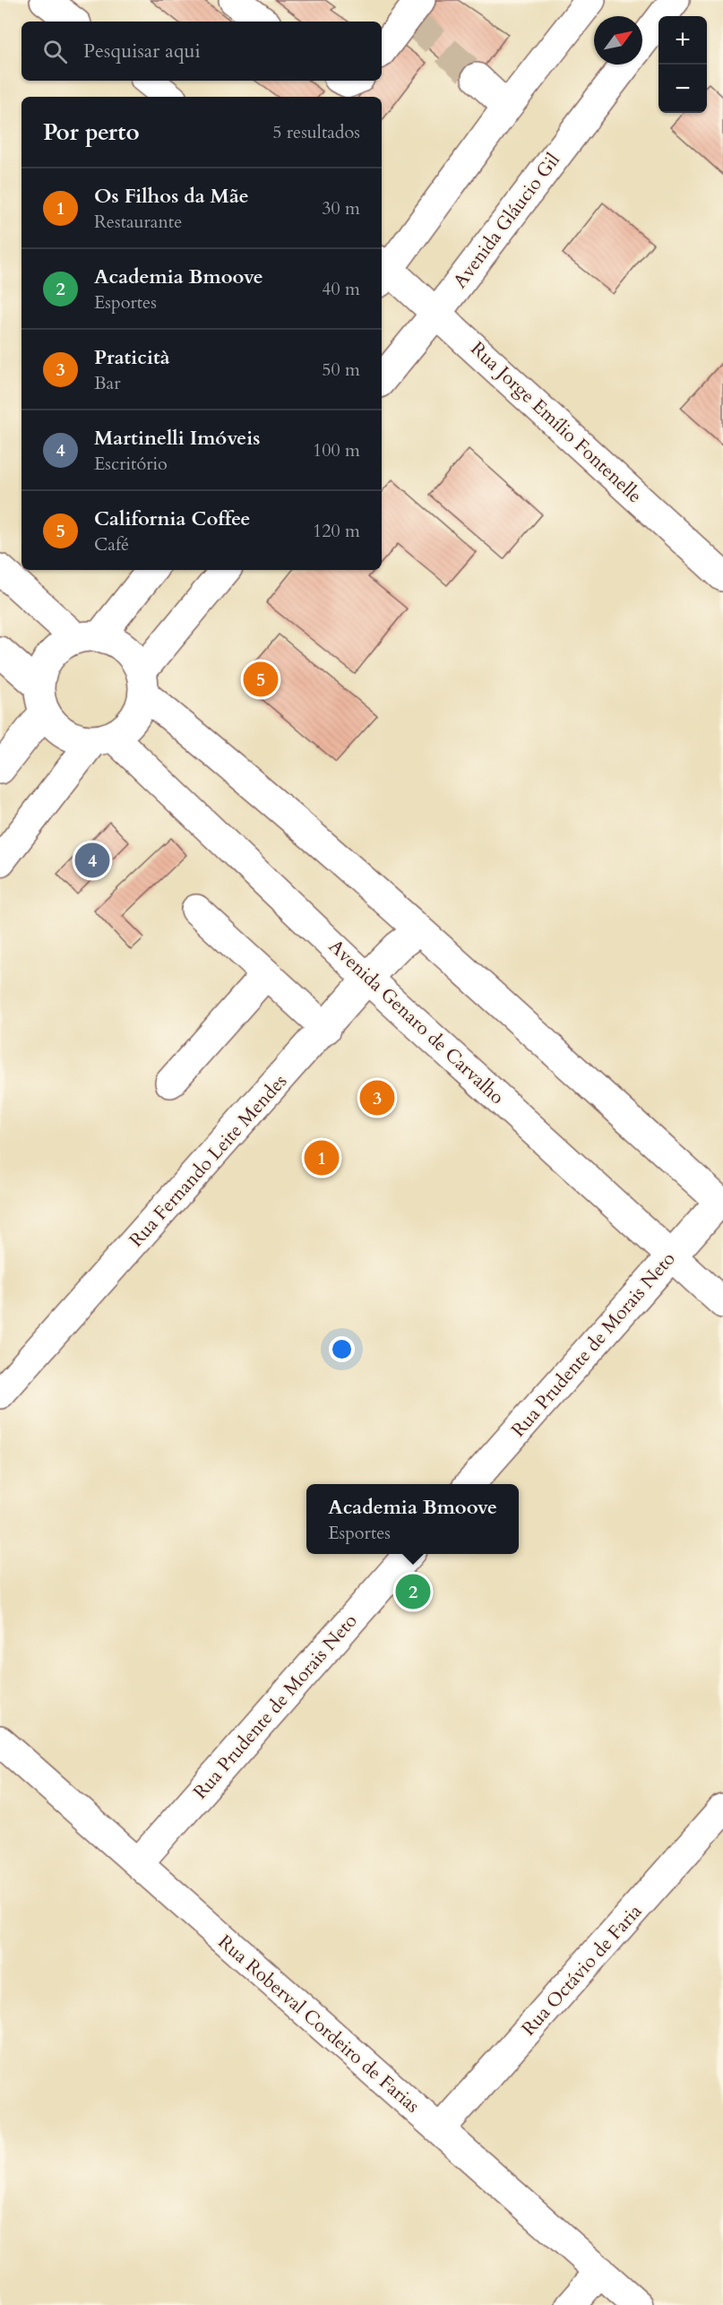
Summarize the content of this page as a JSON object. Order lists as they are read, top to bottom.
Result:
{
  "streets": {
    "street": [
      "Avenida Gláucio Gil",
      "Rua Jorge Emílio Fontenelle",
      "Avenida Genaro de Carvalho",
      "Rua Fernando Leite Mendes",
      "Rua Prudente de Morais Neto",
      "Rua Octávio de Faria",
      "Rua Roberval Cordeiro de Farias"
    ]
  },
  "crossings": [
    ["Avenida Gláucio Gil", "Rua Jorge Emílio Fontenelle"],
    ["Avenida Genaro de Carvalho", "Rua Fernando Leite Mendes"],
    ["Avenida Genaro de Carvalho", "Rua Prudente de Morais Neto"],
    ["Rua Prudente de Morais Neto", "Rua Roberval Cordeiro de Farias"],
    ["Rua Octávio de Faria", "Rua Roberval Cordeiro de Farias"]
  ],
  "north": "top right",
  "page": {
    "map_buttons": ["+", "−"],
    "search": "Pesquisar aqui",
    "heading": ["Por perto", "5 resultados"],
    "list": [
      {
        "mark": "1",
        "name": "Os Filhos da Mãe",
        "note": "Restaurante",
        "value": "30 m"
      },
      {
        "mark": "2",
        "name": "Academia Bmoove",
        "note": "Esportes",
        "value": "40 m"
      },
      {
        "mark": "3",
        "name": "Praticità",
        "note": "Bar",
        "value": "50 m"
      },
      {
        "mark": "4",
        "name": "Martinelli Imóveis",
        "note": "Escritório",
        "value": "100 m"
      },
      {
        "mark": "5",
        "name": "California Coffee",
        "note": "Café",
        "value": "120 m"
      }
    ],
    "pins": [
      "5",
      "4",
      "3",
      "1",
      "2"
    ],
    "popup": ["Academia Bmoove", "Esportes"]
  }
}
